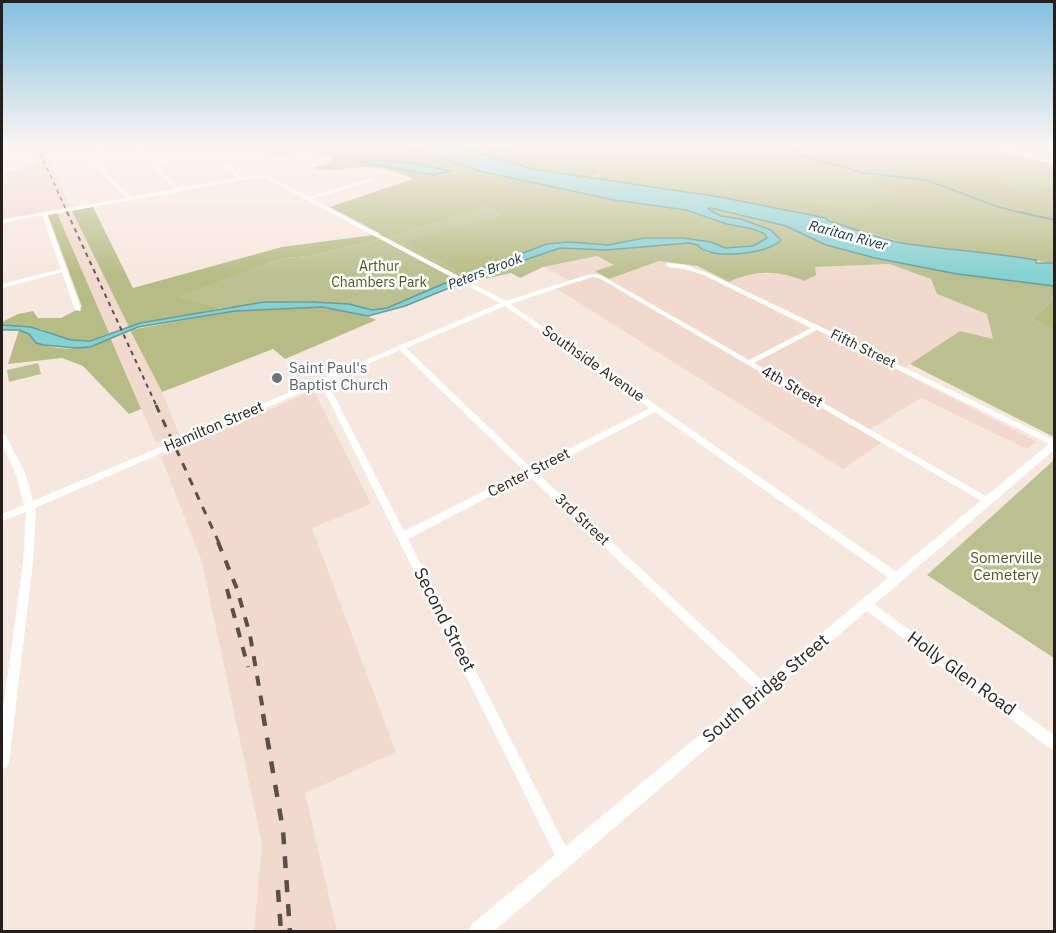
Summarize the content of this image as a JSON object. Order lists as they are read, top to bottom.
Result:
{
  "streets": {
    "street": [
      "Fifth Street",
      "Southside Avenue",
      "4th Street",
      "Hamilton Street",
      "Center Street",
      "3rd Street",
      "Second Street",
      "Holly Glen Road",
      "South Bridge Street"
    ]
  },
  "crossings": [
    ["Fifth Street", "South Bridge Street"],
    ["Southside Avenue", "Hamilton Street"],
    ["Southside Avenue", "Center Street"],
    ["Southside Avenue", "South Bridge Street"],
    ["4th Street", "Hamilton Street"],
    ["4th Street", "South Bridge Street"],
    ["Hamilton Street", "3rd Street"],
    ["Hamilton Street", "Second Street"],
    ["Center Street", "3rd Street"],
    ["Center Street", "Second Street"],
    ["3rd Street", "South Bridge Street"],
    ["Second Street", "South Bridge Street"],
    ["Holly Glen Road", "South Bridge Street"]
  ],
  "water": ["Raritan River", "Peters Brook"],
  "parks": ["Arthur Chambers Park", "Somerville Cemetery"],
  "places": ["Saint Paul's Baptist Church"]
}
